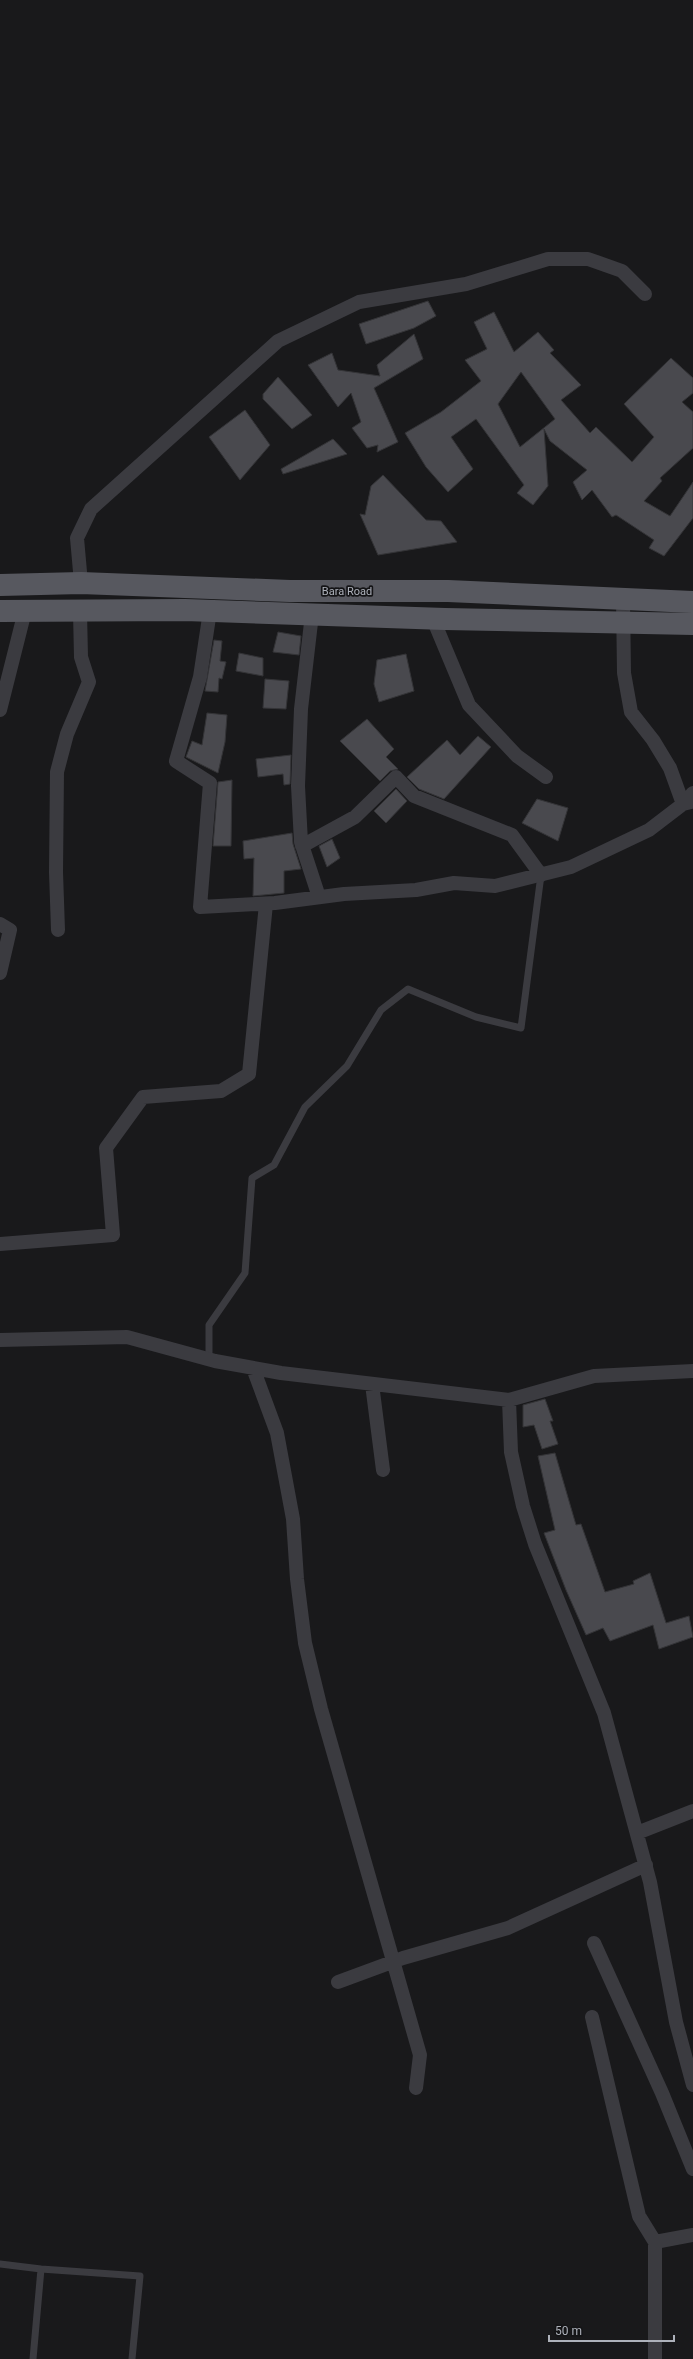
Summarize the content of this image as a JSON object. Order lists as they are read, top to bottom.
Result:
{
  "streets": {
    "main road": ["Bara Road"]
  },
  "scale_bar": "50 m"
}
